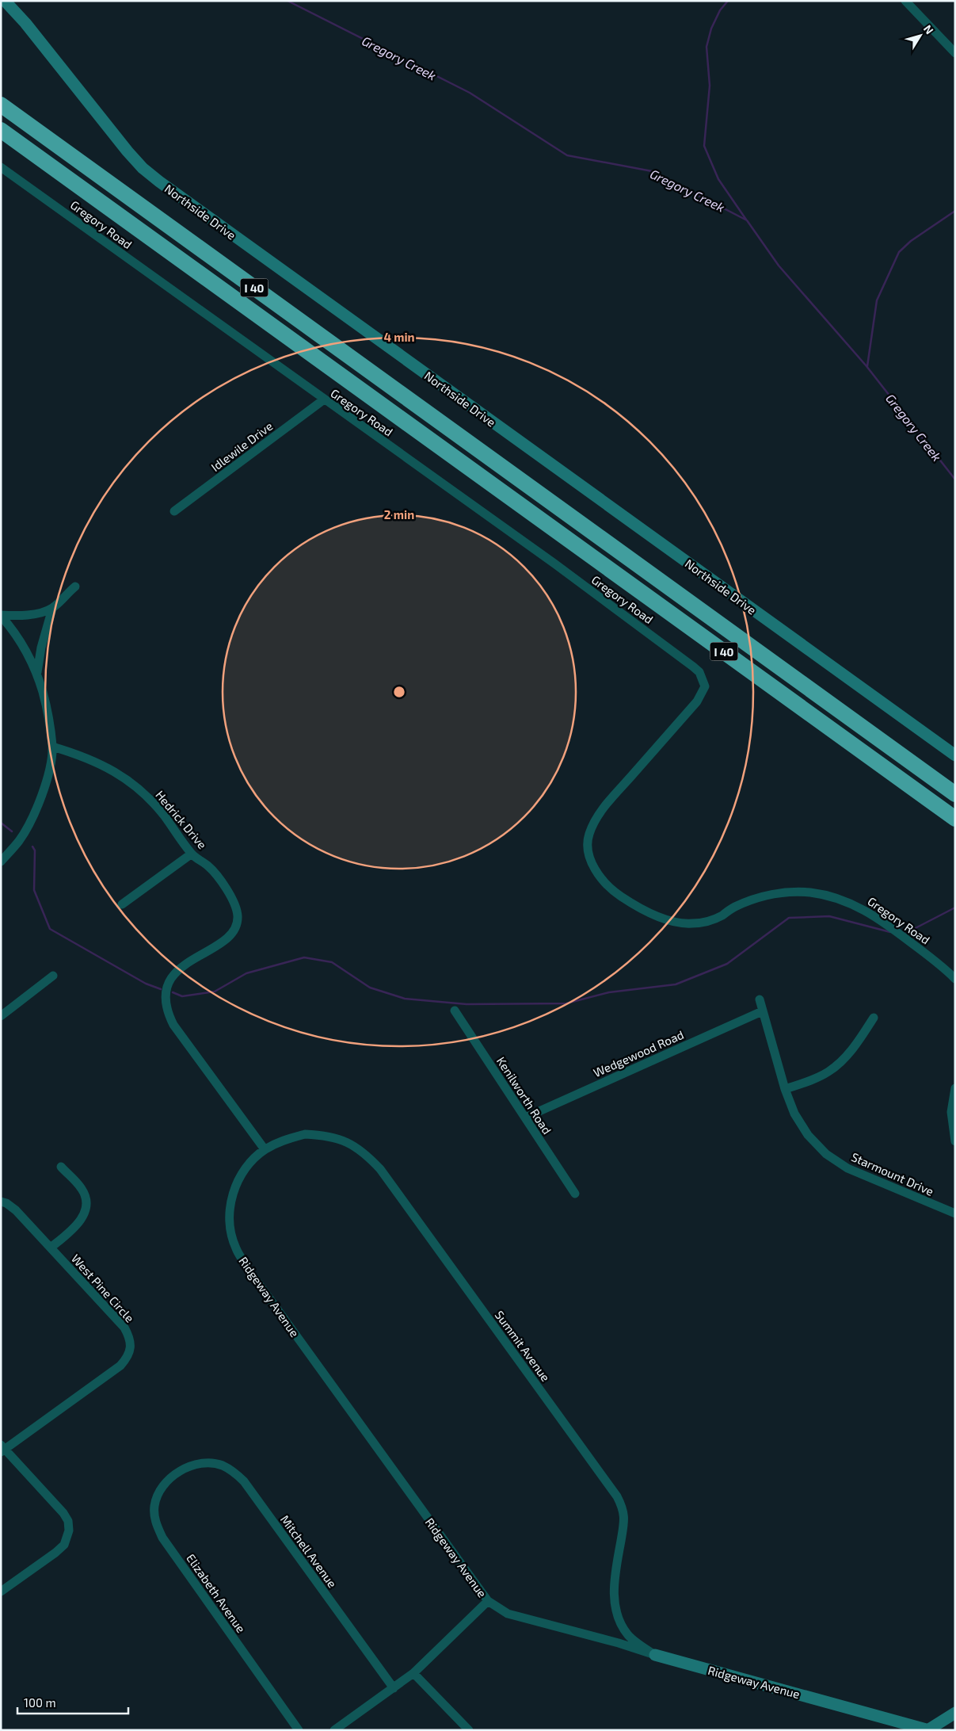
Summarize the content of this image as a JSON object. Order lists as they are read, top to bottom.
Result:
{
  "streets": {
    "highway": ["I 40"],
    "street": [
      "Northside Drive",
      "Gregory Road",
      "Idlewile Drive",
      "Hedrick Drive",
      "Wedgewood Road",
      "Kenilworth Road",
      "Starmount Drive",
      "West Pine Circle",
      "Ridgeway Avenue",
      "Summit Avenue",
      "Mitchell Avenue",
      "Elizabeth Avenue"
    ]
  },
  "crossings": [
    ["Gregory Road", "Idlewile Drive"],
    ["Hedrick Drive", "Ridgeway Avenue"],
    ["Hedrick Drive", "Summit Avenue"],
    ["Wedgewood Road", "Kenilworth Road"],
    ["Wedgewood Road", "Starmount Drive"],
    ["Ridgeway Avenue", "Summit Avenue"],
    ["Mitchell Avenue", "Elizabeth Avenue"]
  ],
  "water": ["Gregory Creek"],
  "scale_bar": "100 m",
  "north": "top right",
  "rings": ["4 min", "2 min"]
}
